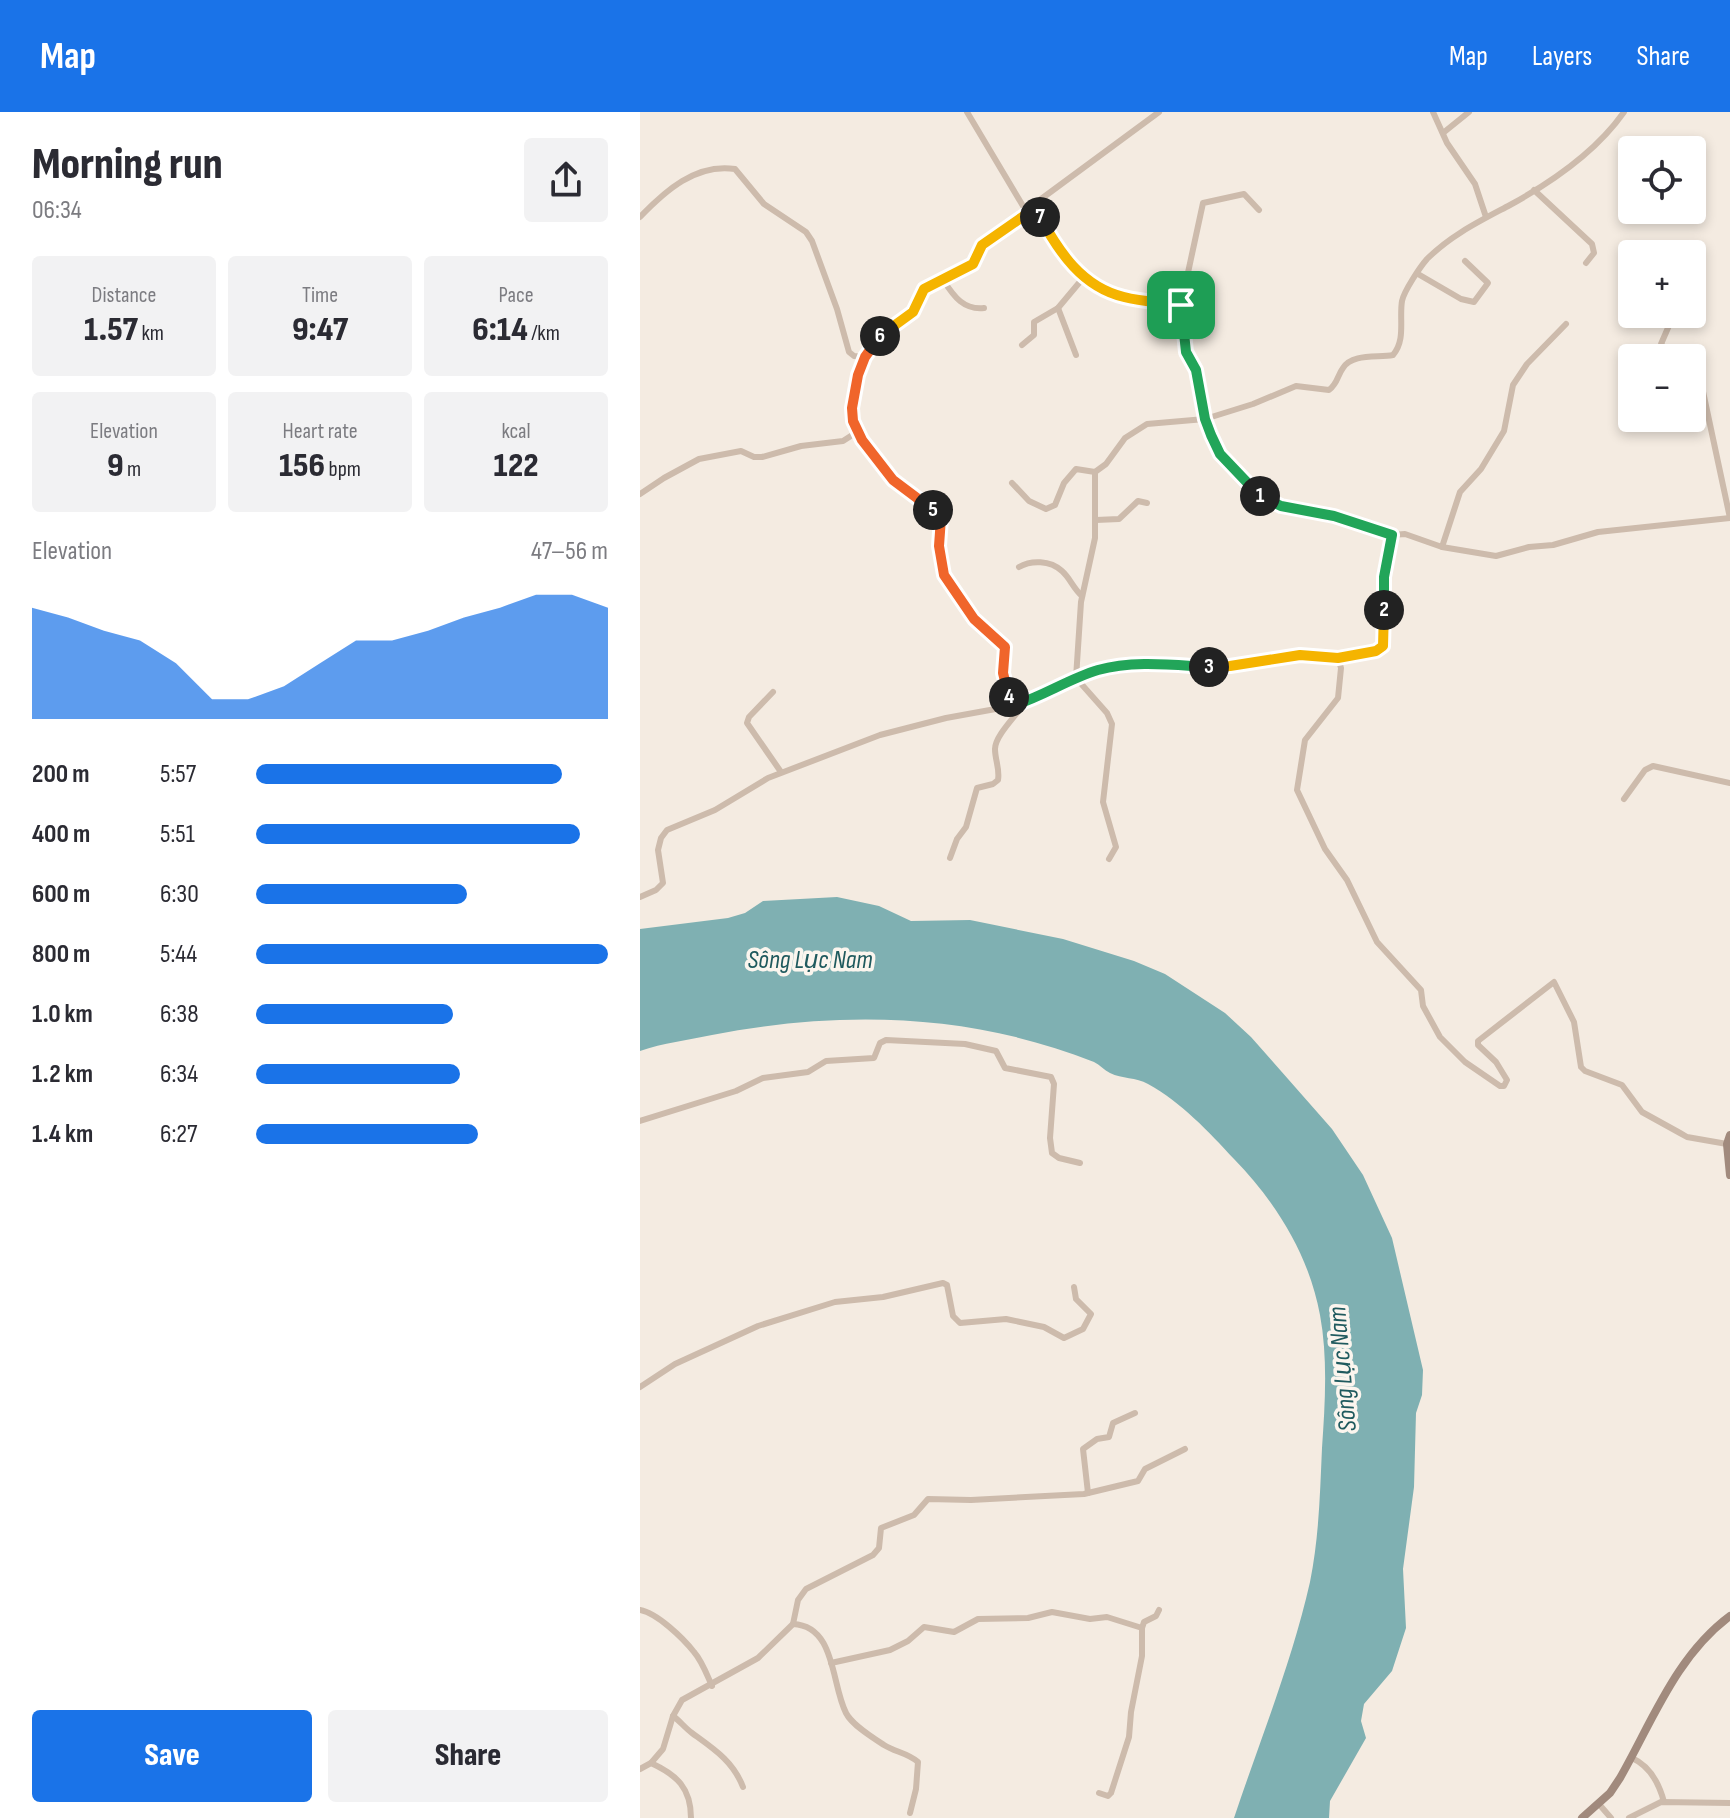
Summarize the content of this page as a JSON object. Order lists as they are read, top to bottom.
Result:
{
  "water": ["Sông Lục Nam"],
  "page": {
    "header": "Map",
    "nav": ["Map", "Layers", "Share"],
    "heading": ["Morning run", "06:34"],
    "map_buttons": ["+", "−"],
    "pins": [
      "7",
      "6",
      "1",
      "5",
      "2",
      "3",
      "4"
    ],
    "stats": [
      ["Distance", "1.57 km"],
      ["Time", "9:47"],
      ["Pace", "6:14 /km"],
      ["Elevation", "9 m"],
      ["Heart rate", "156 bpm"],
      ["kcal", "122"]
    ],
    "chart": ["Elevation", "47–56 m"],
    "list": [
      {
        "name": "200 m",
        "note": "5:57"
      },
      {
        "name": "400 m",
        "note": "5:51"
      },
      {
        "name": "600 m",
        "note": "6:30"
      },
      {
        "name": "800 m",
        "note": "5:44"
      },
      {
        "name": "1.0 km",
        "note": "6:38"
      },
      {
        "name": "1.2 km",
        "note": "6:34"
      },
      {
        "name": "1.4 km",
        "note": "6:27"
      }
    ],
    "buttons": ["Save", "Share"]
  }
}
